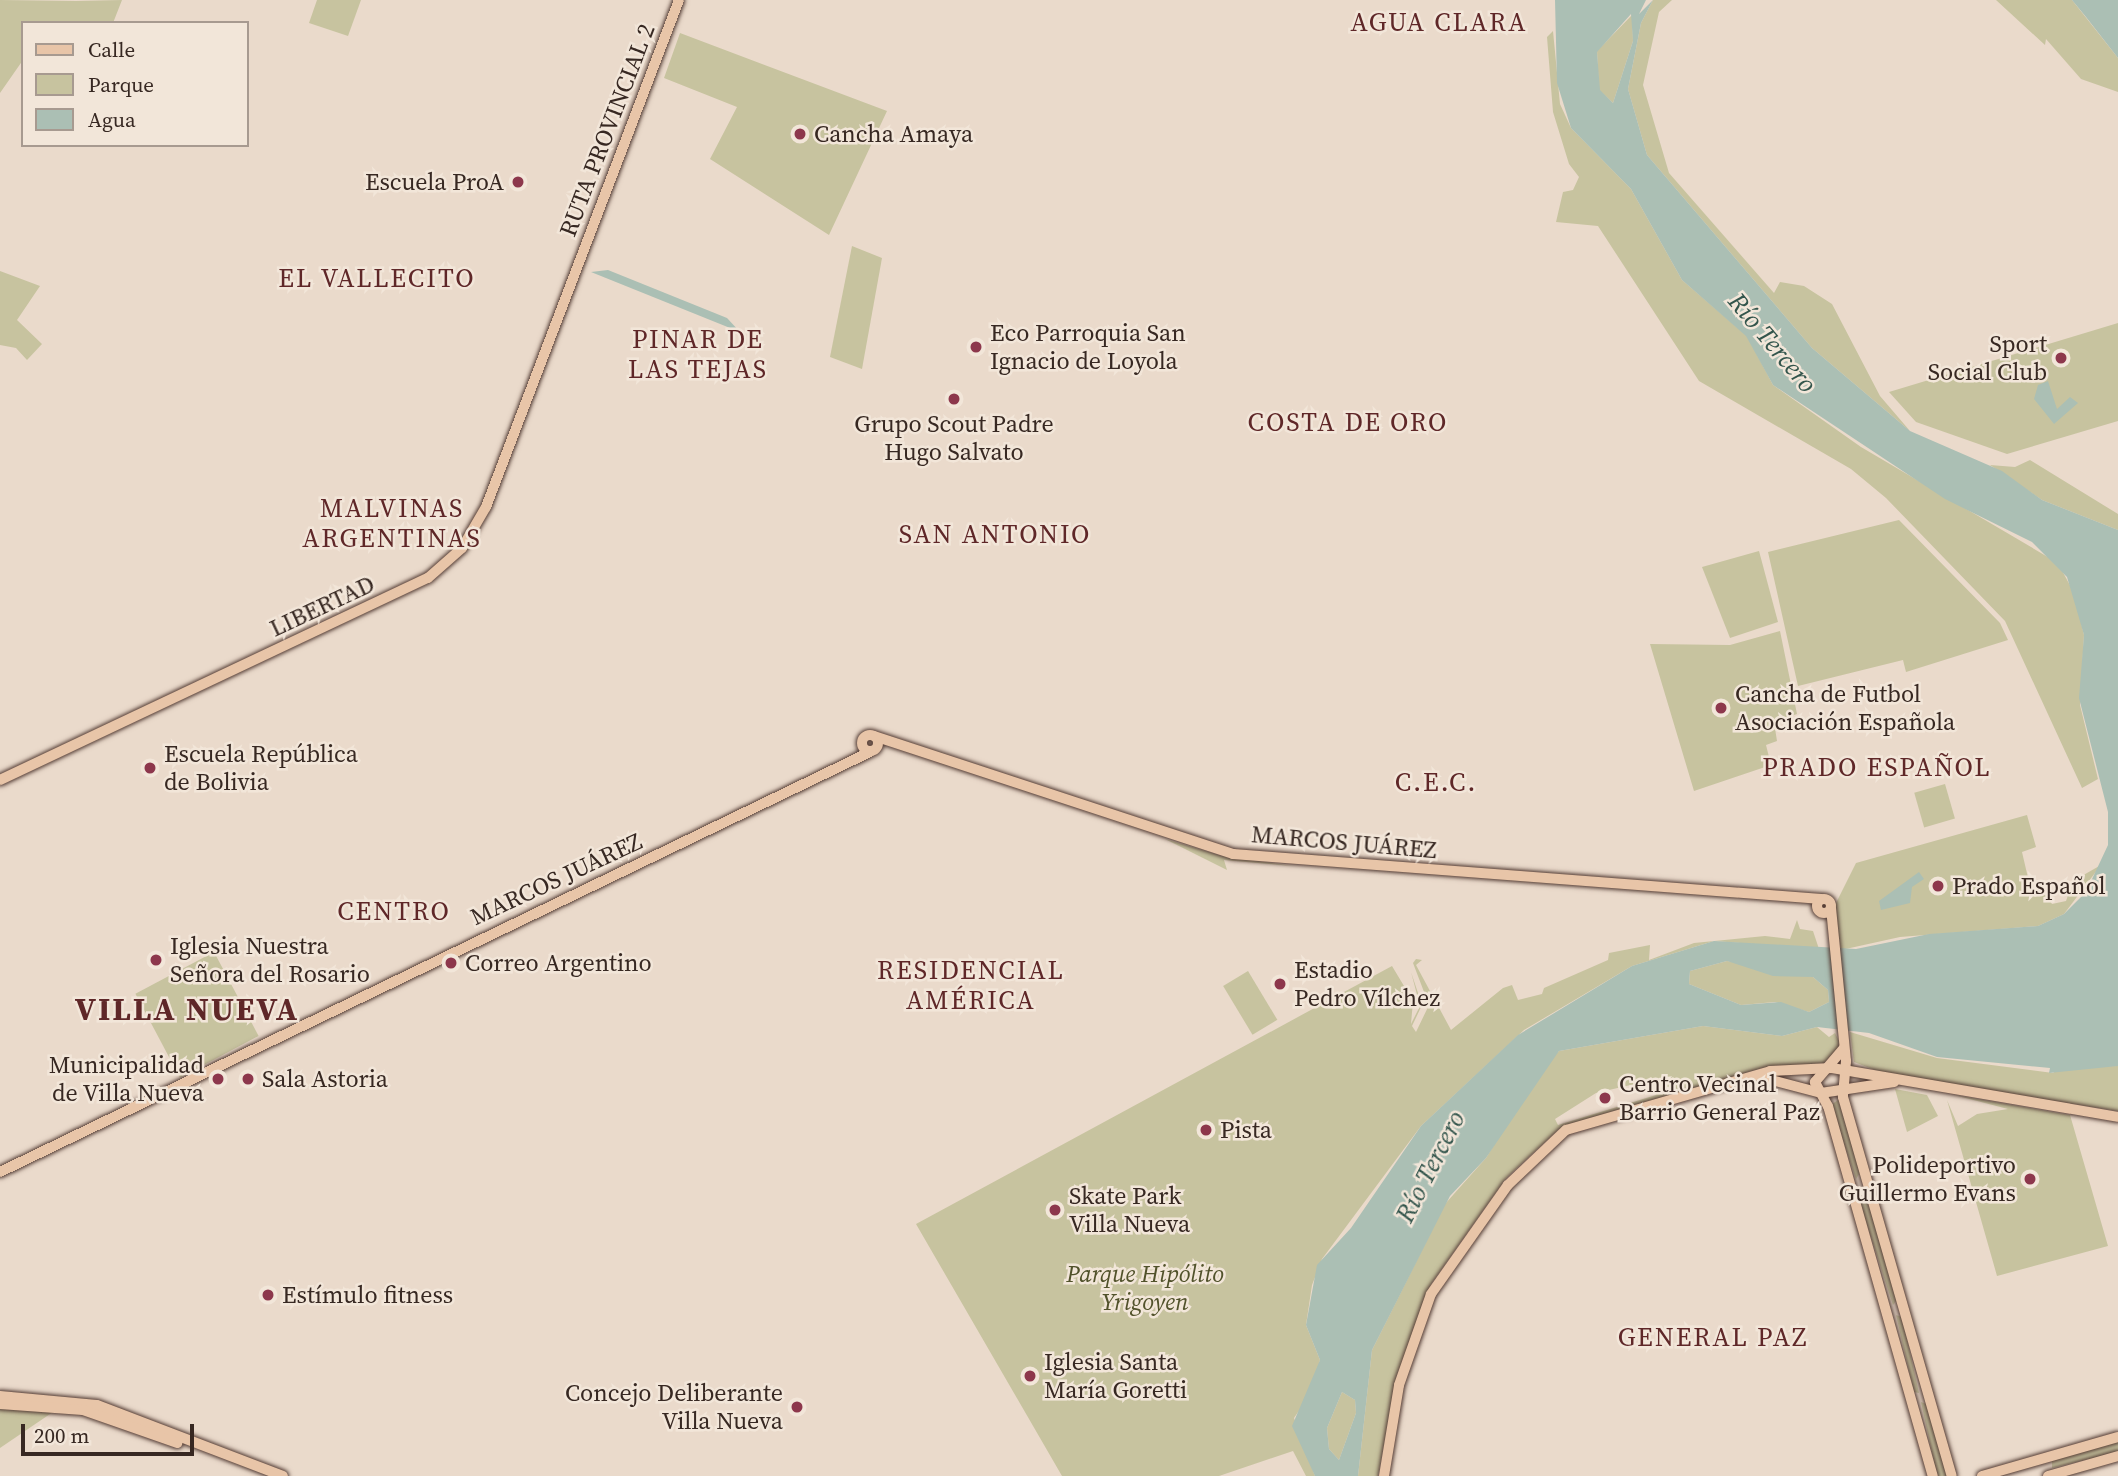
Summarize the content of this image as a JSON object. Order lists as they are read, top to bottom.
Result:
{
  "streets": {
    "main road": ["RUTA PROVINCIAL 2", "LIBERTAD", "MARCOS JUÁREZ"]
  },
  "crossings": [
    ["RUTA PROVINCIAL 2", "LIBERTAD"]
  ],
  "districts": [
    "AGUA CLARA",
    "EL VALLECITO",
    "PINAR DE LAS TEJAS",
    "COSTA DE ORO",
    "MALVINAS ARGENTINAS",
    "SAN ANTONIO",
    "PRADO ESPAÑOL",
    "C.E.C.",
    "CENTRO",
    "RESIDENCIAL AMÉRICA",
    "VILLA NUEVA",
    "GENERAL PAZ"
  ],
  "water": ["Río Tercero"],
  "parks": ["Parque Hipólito Yrigoyen"],
  "places": [
    "Cancha Amaya",
    "Escuela ProA",
    "Eco Parroquia San Ignacio de Loyola",
    "Sport Social Club",
    "Grupo Scout Padre Hugo Salvato",
    "Cancha de Futbol Asociación Española",
    "Escuela República de Bolivia",
    "Prado Español",
    "Iglesia Nuestra Señora del Rosario",
    "Correo Argentino",
    "Estadio Pedro Vílchez",
    "Municipalidad de Villa Nueva",
    "Sala Astoria",
    "Centro Vecinal Barrio General Paz",
    "Pista",
    "Polideportivo Guillermo Evans",
    "Skate Park Villa Nueva",
    "Estímulo fitness",
    "Iglesia Santa María Goretti",
    "Concejo Deliberante Villa Nueva"
  ],
  "legend": ["Calle", "Parque", "Agua"],
  "scale_bar": "200 m"
}
